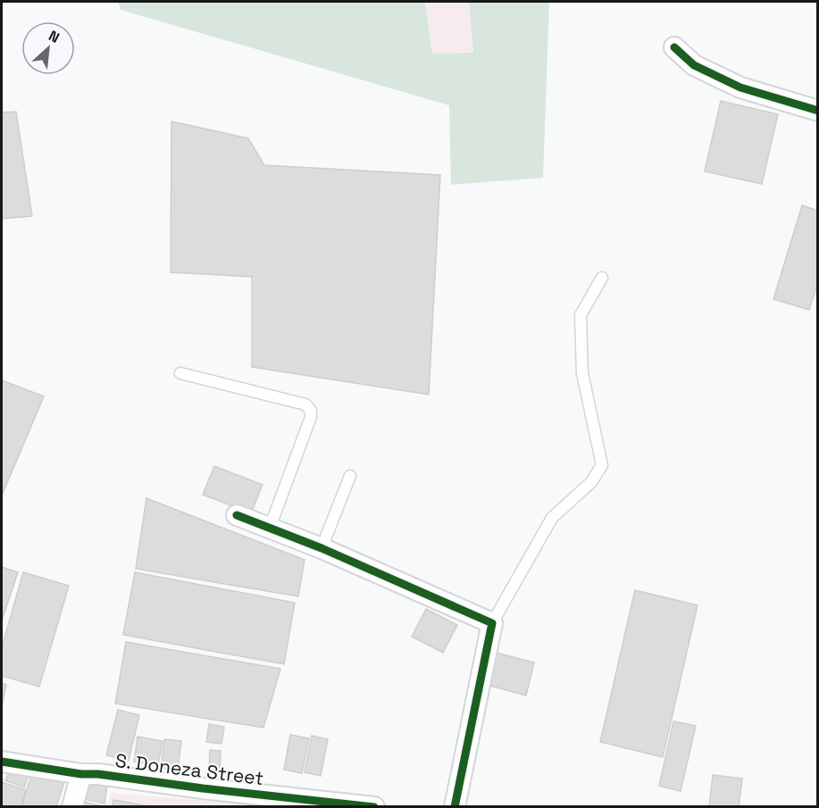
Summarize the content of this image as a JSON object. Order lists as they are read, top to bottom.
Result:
{
  "streets": {
    "street": ["S. Doneza Street"]
  },
  "north": "top right"
}
